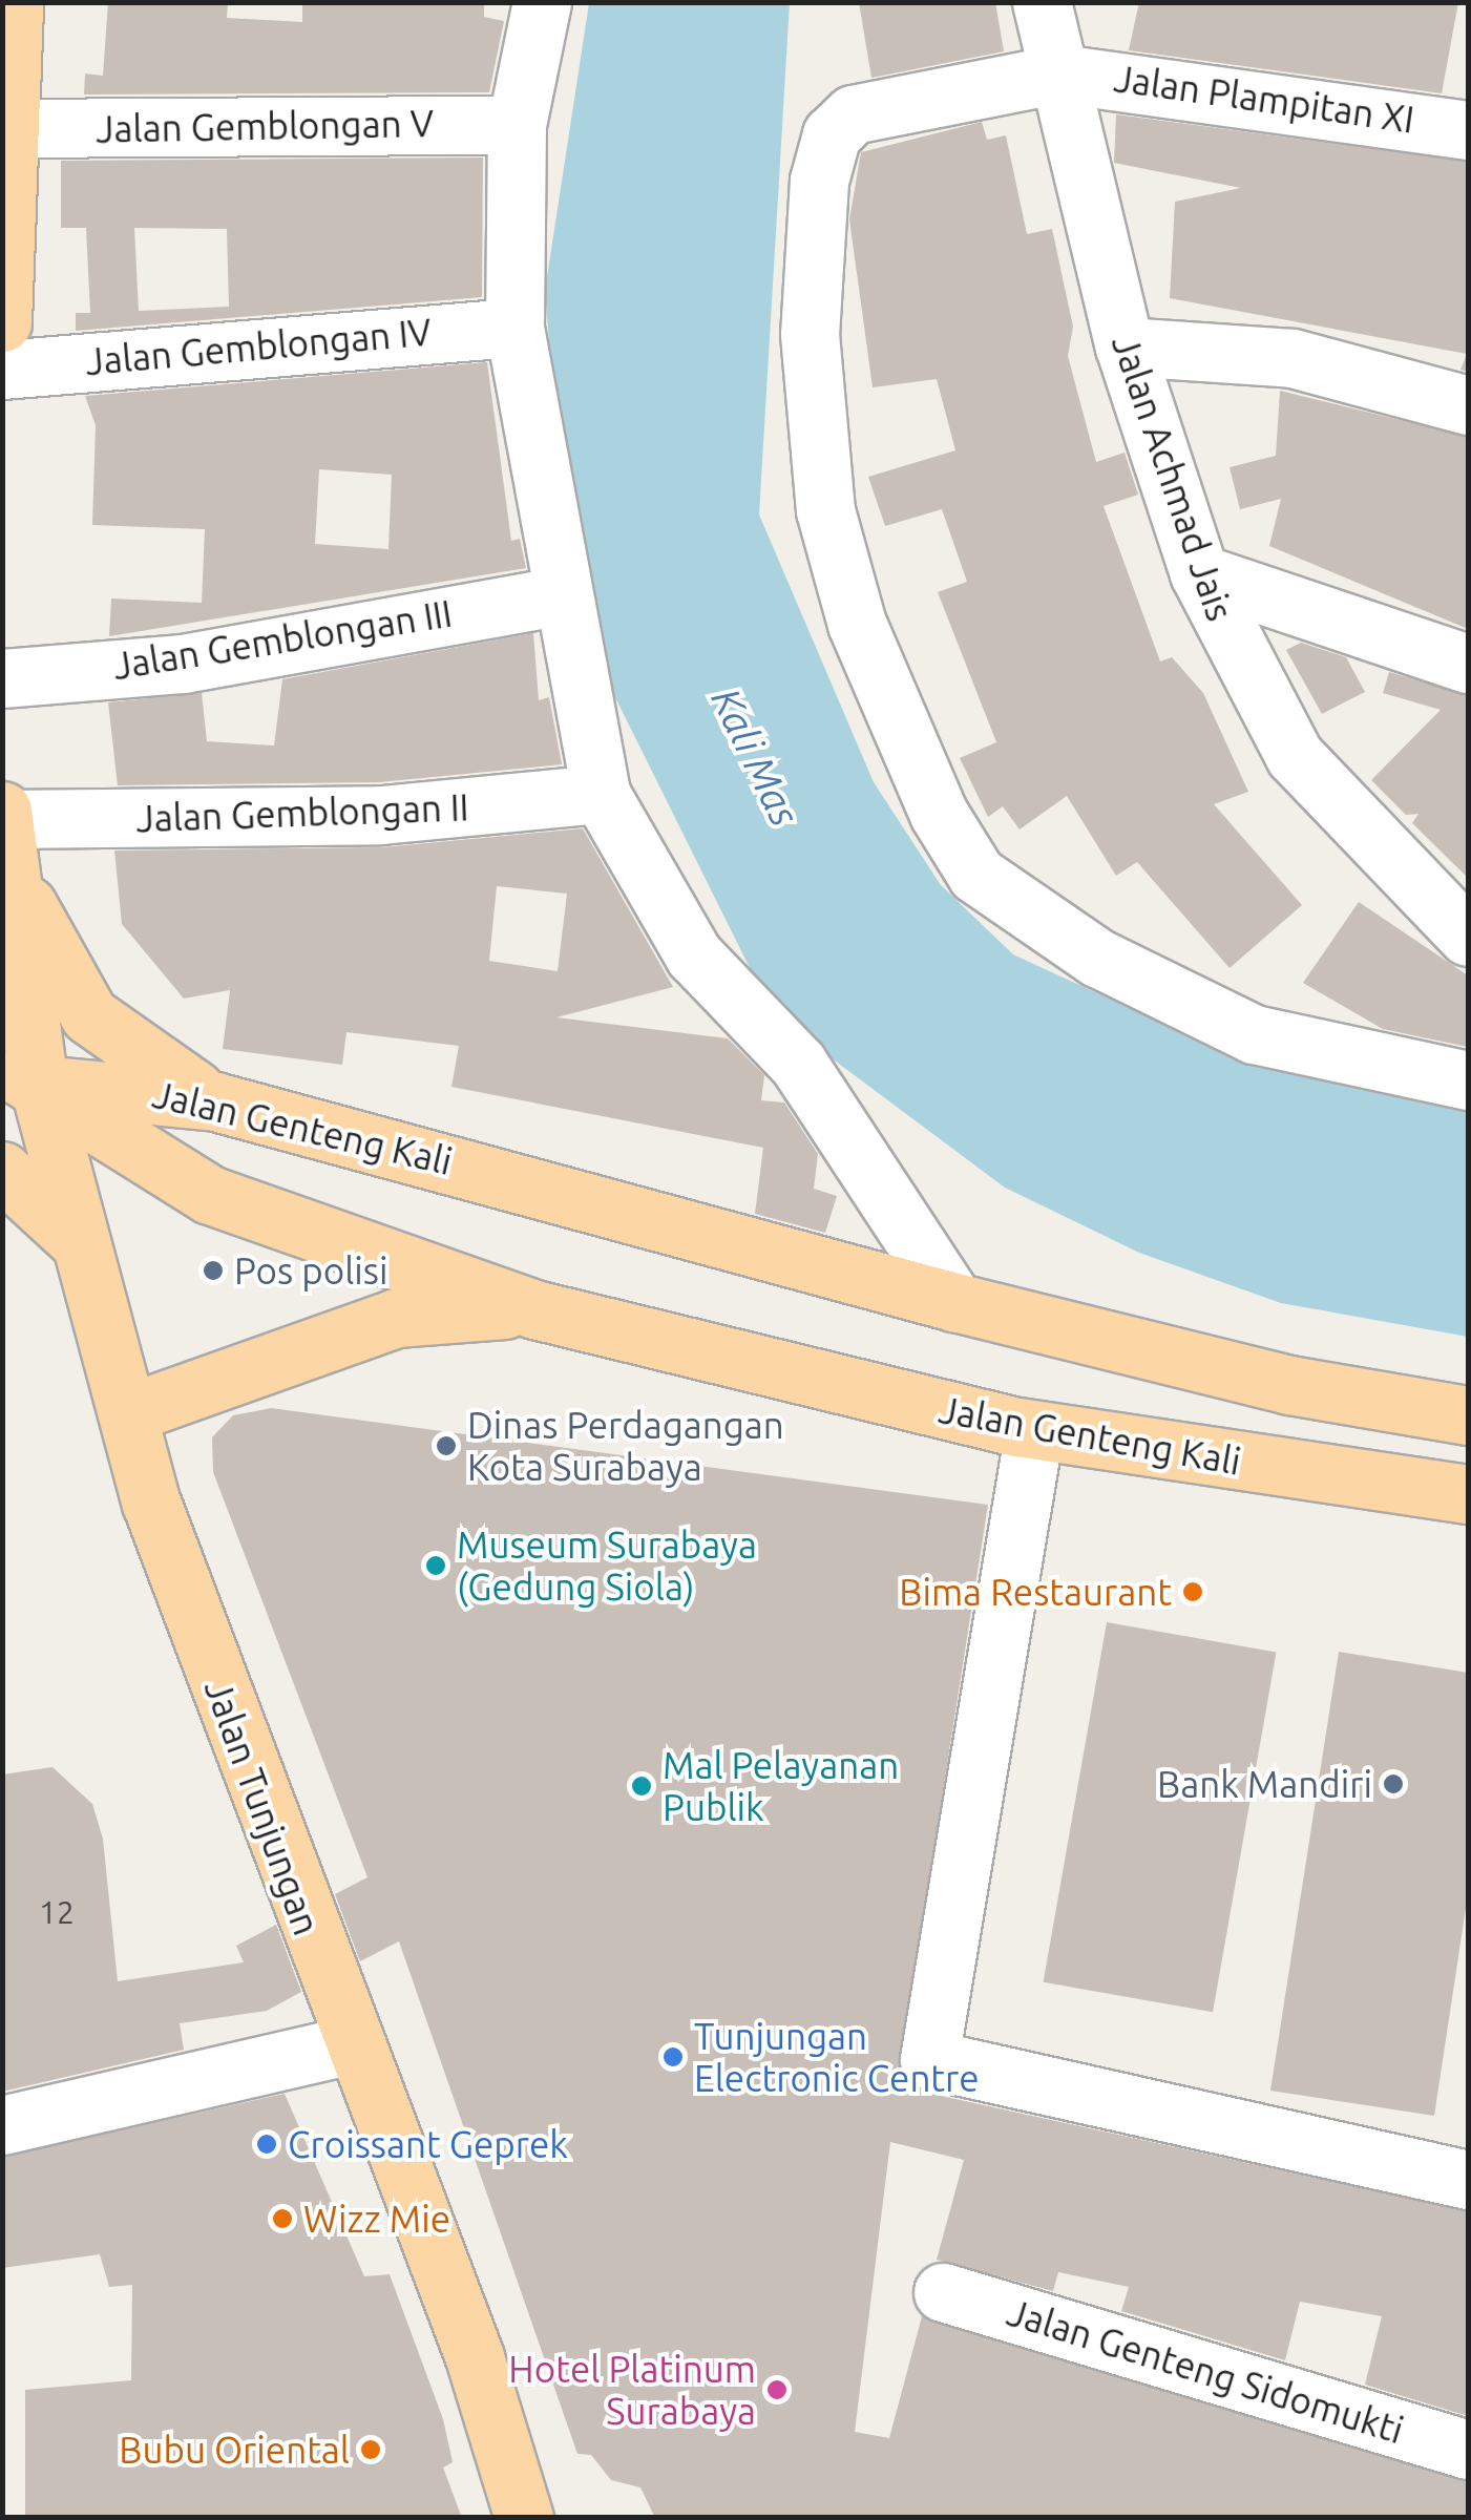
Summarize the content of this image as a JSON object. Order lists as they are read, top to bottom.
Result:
{
  "streets": {
    "main road": ["Jalan Genteng Kali", "Jalan Tunjungan"],
    "street": [
      "Jalan Plampitan XI",
      "Jalan Gemblongan V",
      "Jalan Gemblongan IV",
      "Jalan Achmad Jais",
      "Jalan Gemblongan III",
      "Jalan Gemblongan II",
      "Jalan Genteng Sidomukti"
    ]
  },
  "crossings": [
    ["Jalan Plampitan XI", "Jalan Achmad Jais"],
    ["Jalan Gemblongan II", "Jalan Tunjungan"],
    ["Jalan Genteng Kali", "Jalan Tunjungan"]
  ],
  "water": ["Kali Mas"],
  "places": [
    "Pos polisi",
    "Dinas Perdagangan Kota Surabaya",
    "Museum Surabaya (Gedung Siola)",
    "Bima Restaurant",
    "Bank Mandiri",
    "Mal Pelayanan Publik",
    "Tunjungan Electronic Centre",
    "Croissant Geprek",
    "Wizz Mie",
    "Hotel Platinum Surabaya",
    "Bubu Oriental"
  ],
  "house_numbers": ["12"]
}
